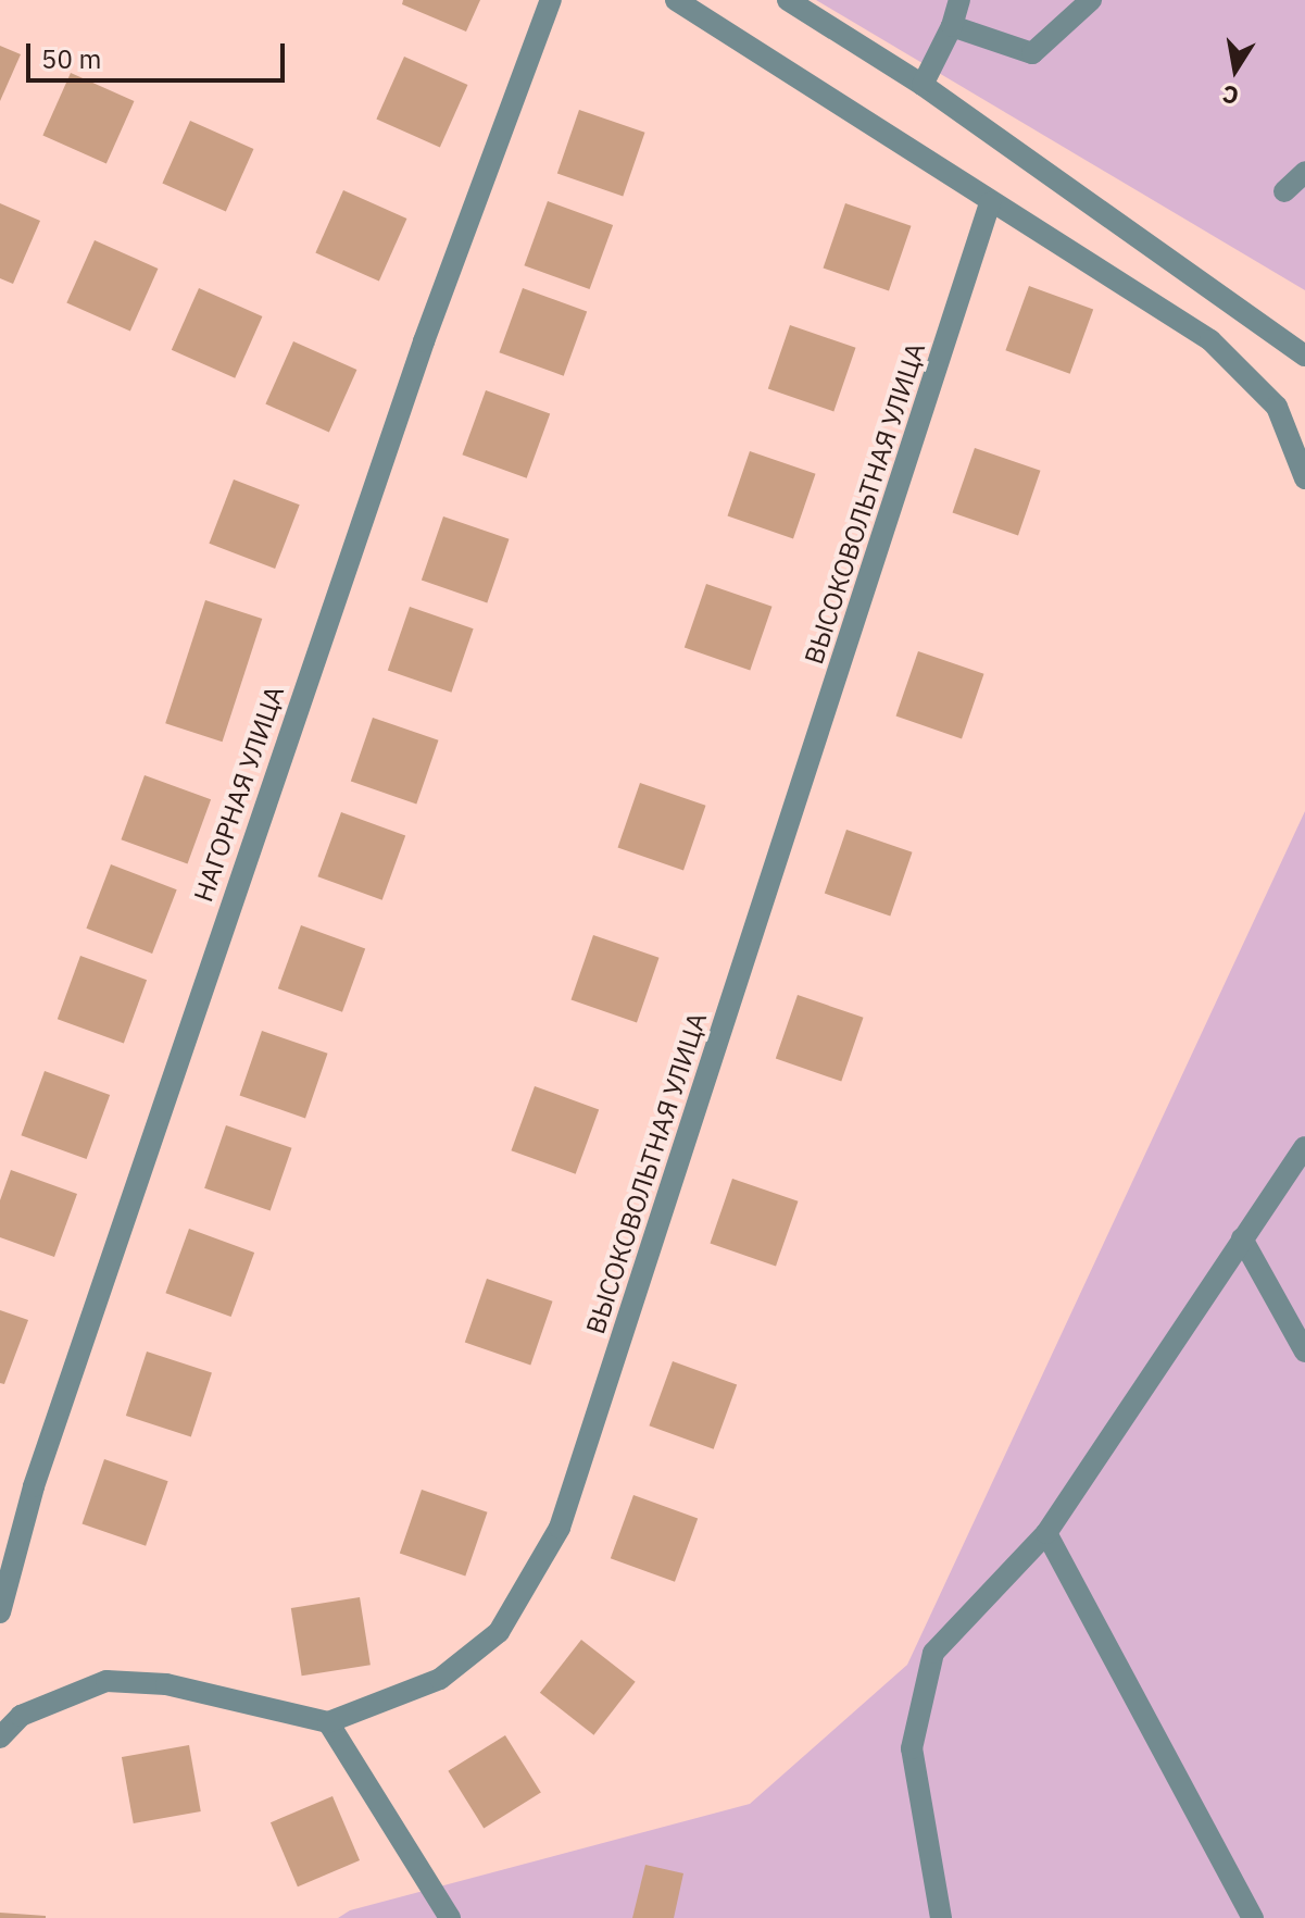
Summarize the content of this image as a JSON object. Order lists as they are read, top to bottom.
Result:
{
  "streets": {
    "street": ["ВЫСОКОВОЛЬТНАЯ УЛИЦА", "НАГОРНАЯ УЛИЦА"]
  },
  "scale_bar": "50 m",
  "north": "bottom"
}
